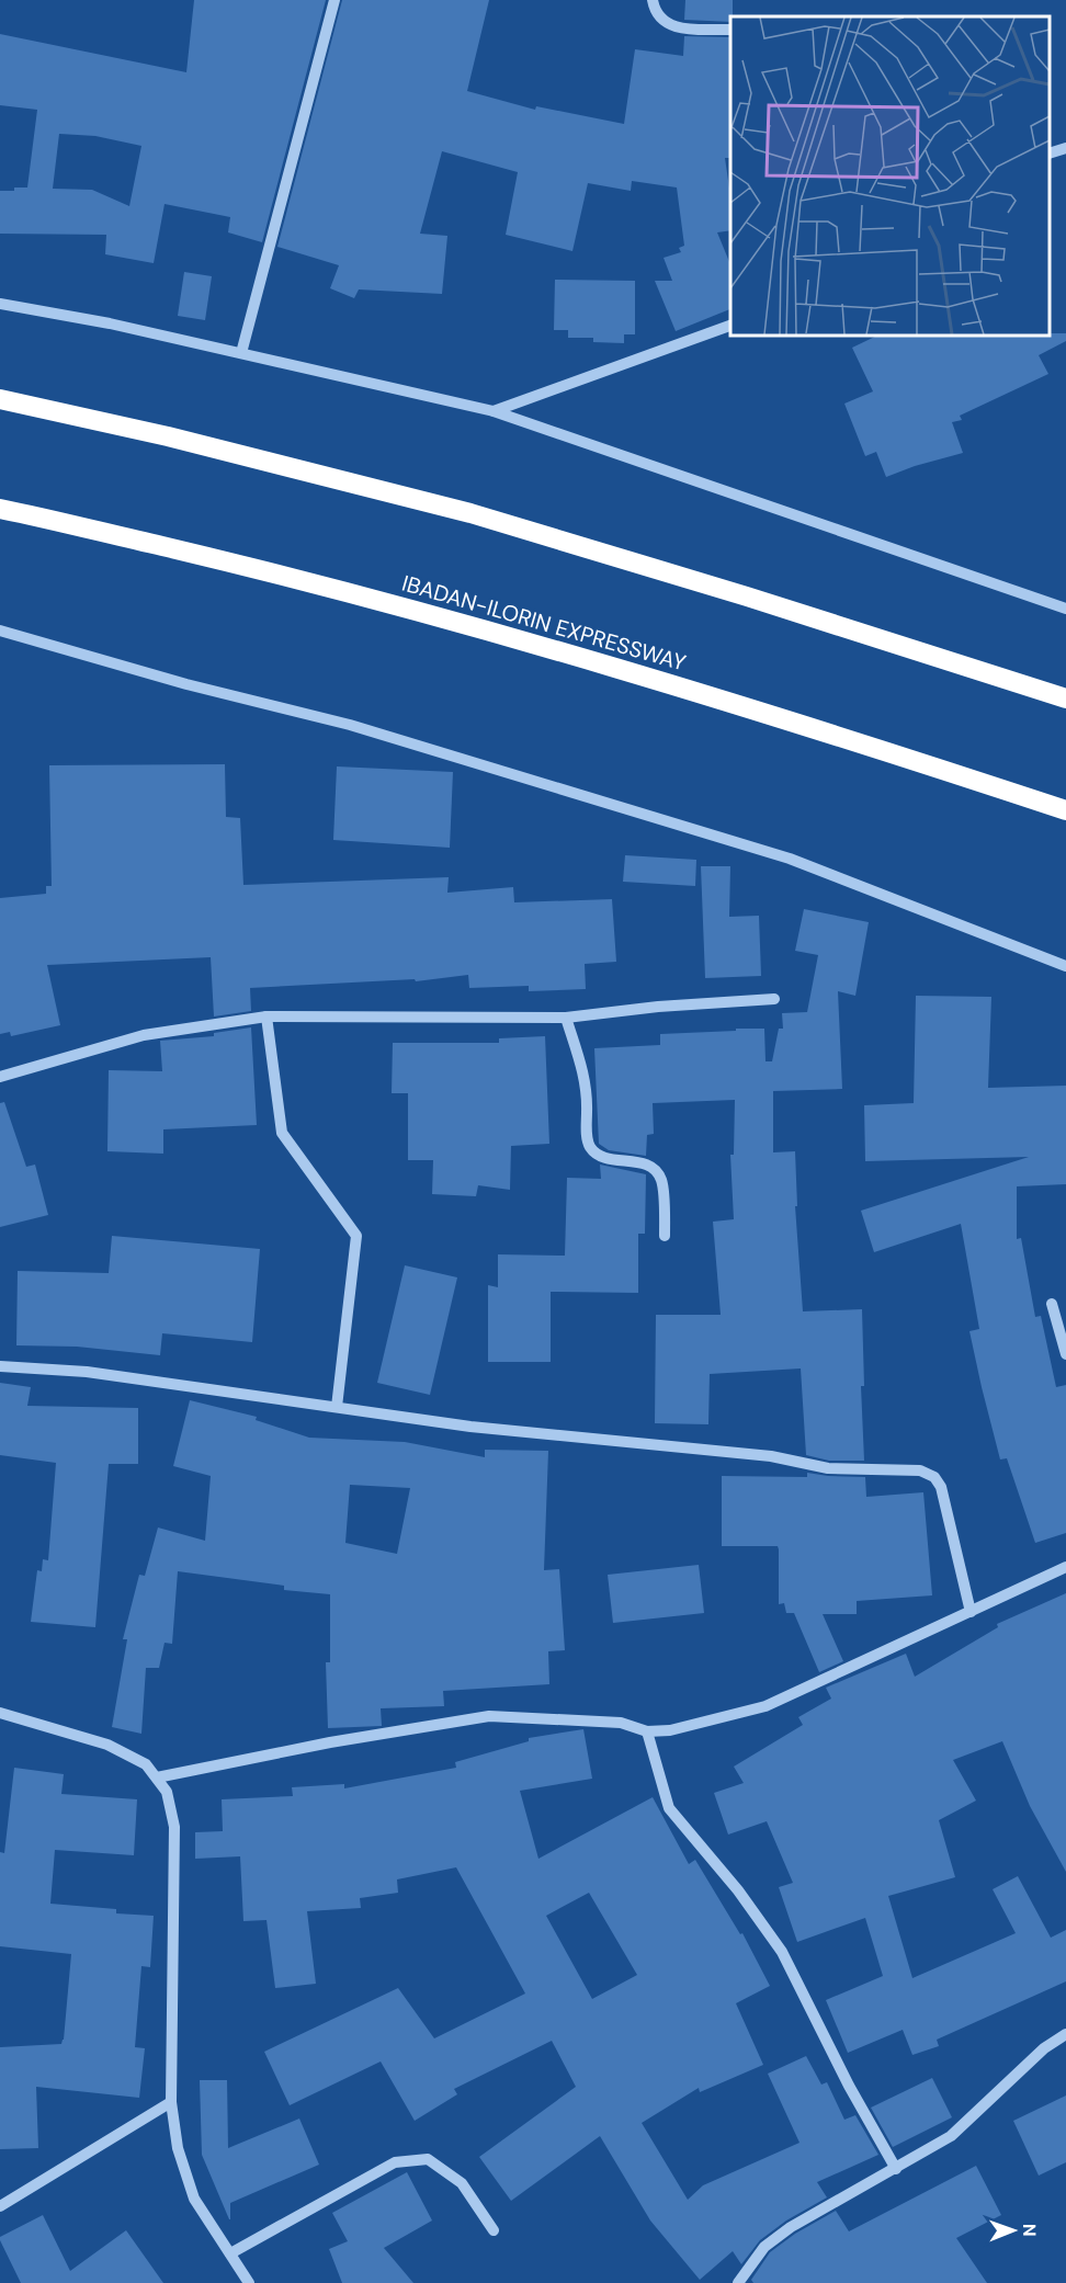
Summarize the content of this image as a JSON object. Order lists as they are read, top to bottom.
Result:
{
  "streets": {
    "highway": ["IBADAN-ILORIN EXPRESSWAY"]
  },
  "north": "right"
}
